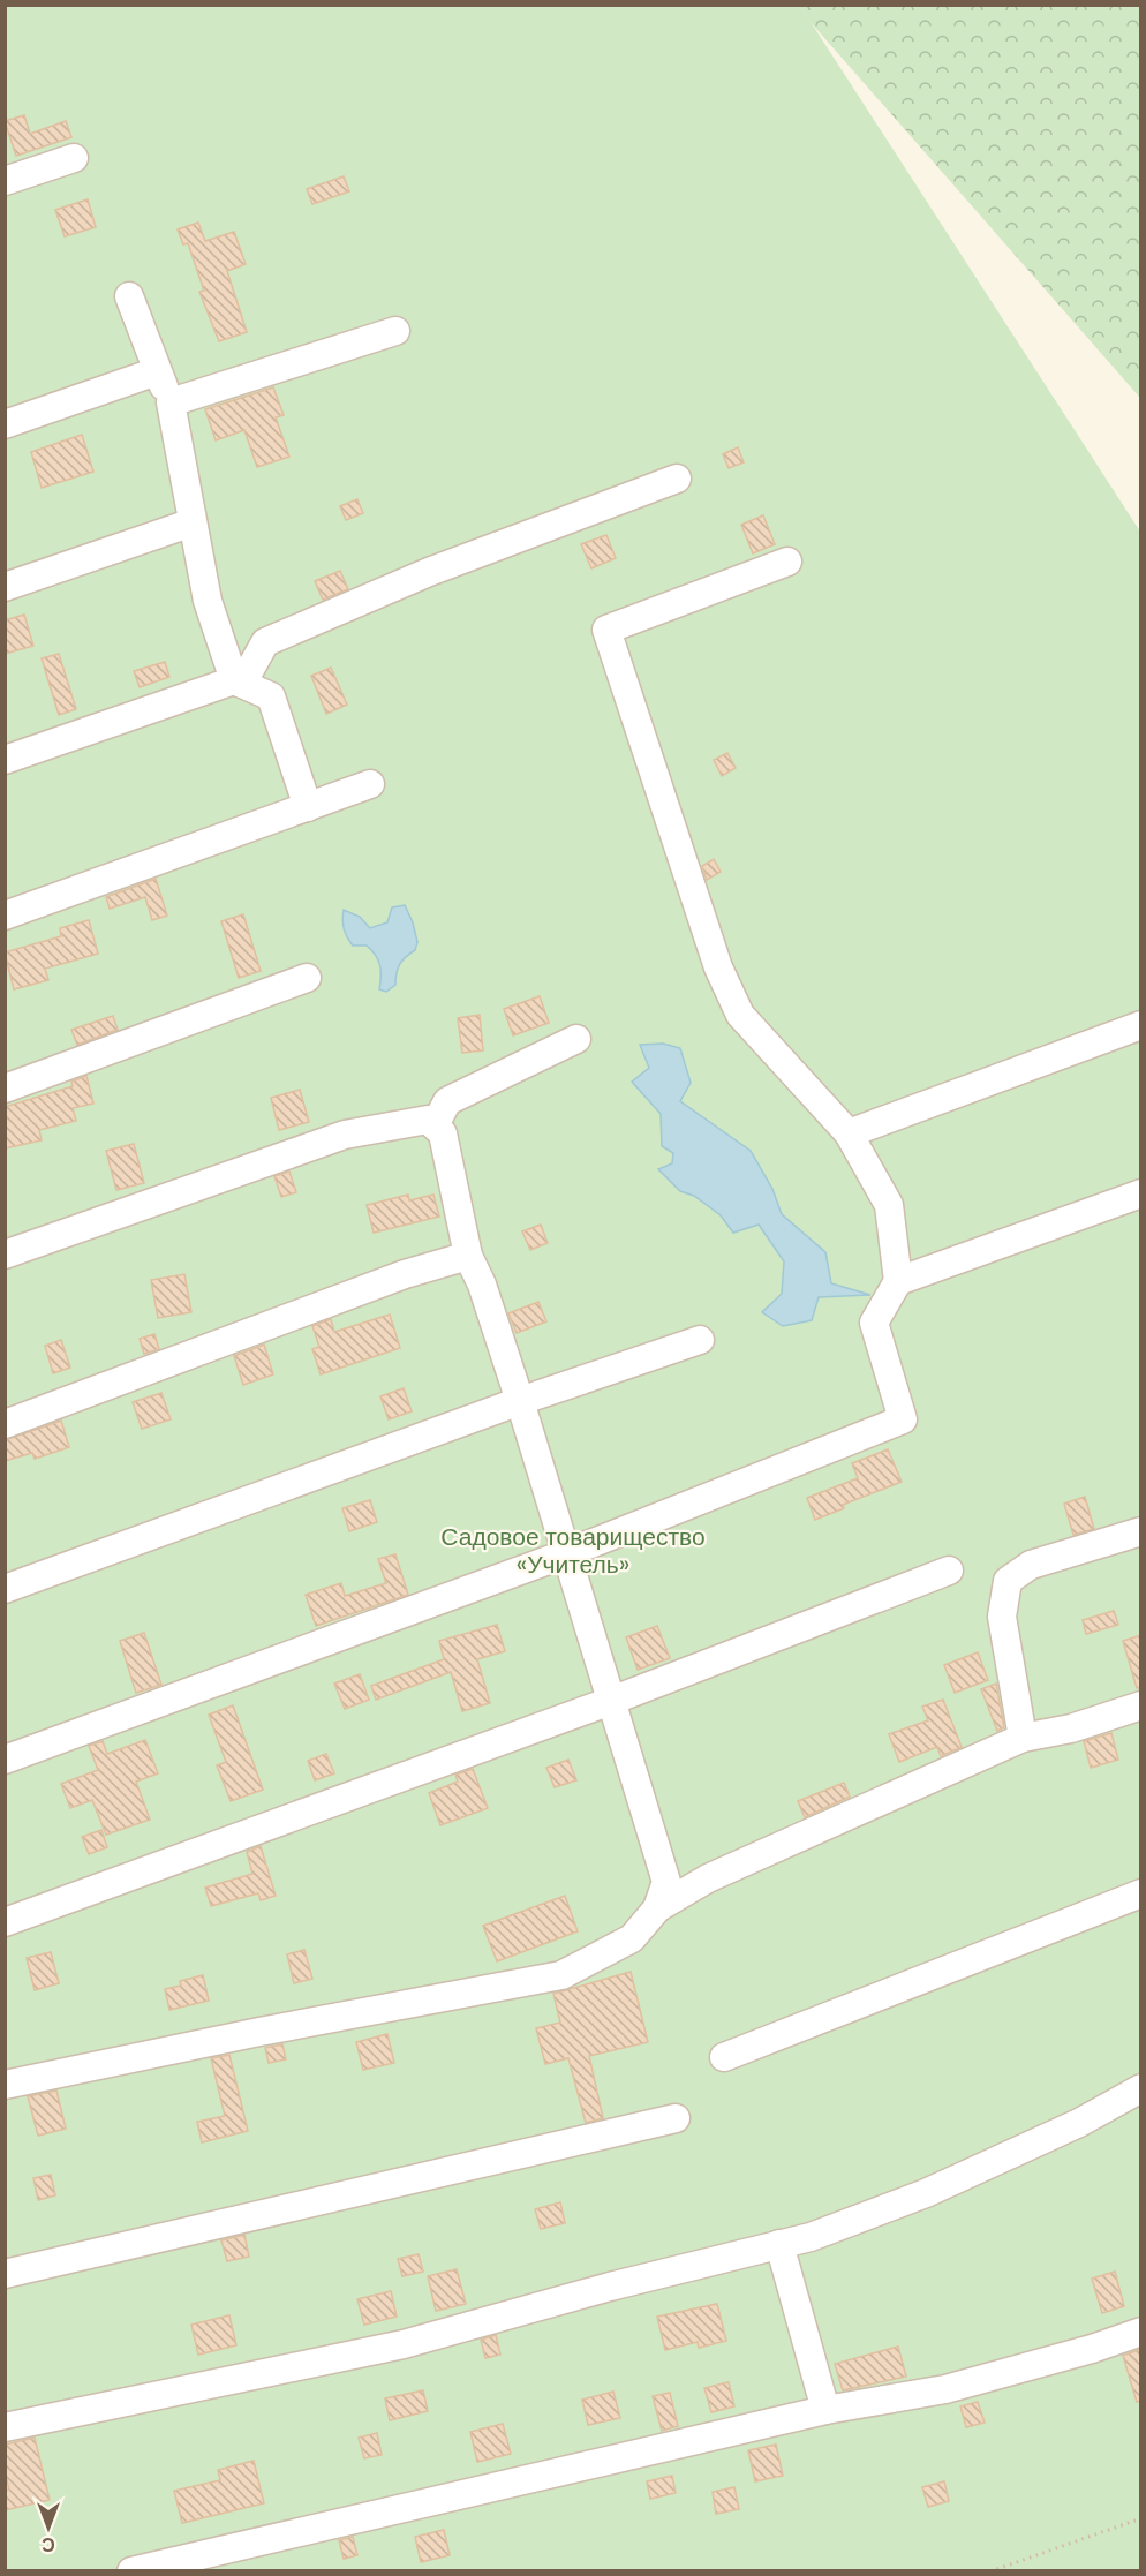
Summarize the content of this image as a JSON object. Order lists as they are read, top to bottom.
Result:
{
  "parks": ["Садовое товарищество «Учитель»"],
  "north": "bottom"
}
